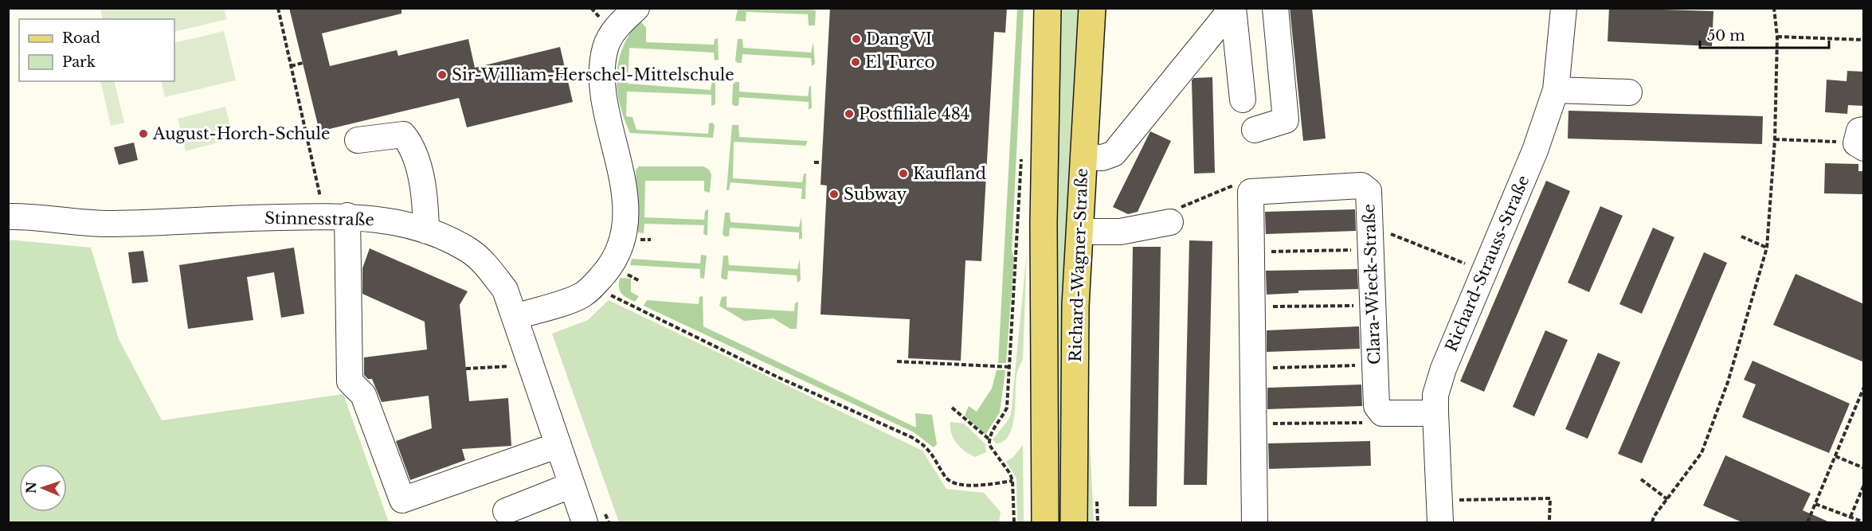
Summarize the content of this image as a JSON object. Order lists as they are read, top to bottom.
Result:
{
  "streets": {
    "main road": ["Richard-Wagner-Straße"],
    "street": ["Stinnesstraße", "Richard-Strauss-Straße", "Clara-Wieck-Straße"]
  },
  "places": [
    "Dang VI",
    "El Turco",
    "Sir-William-Herschel-Mittelschule",
    "Postfiliale 484",
    "August-Horch-Schule",
    "Kaufland",
    "Subway"
  ],
  "legend": ["Road", "Park"],
  "scale_bar": "50 m",
  "north": "left"
}
